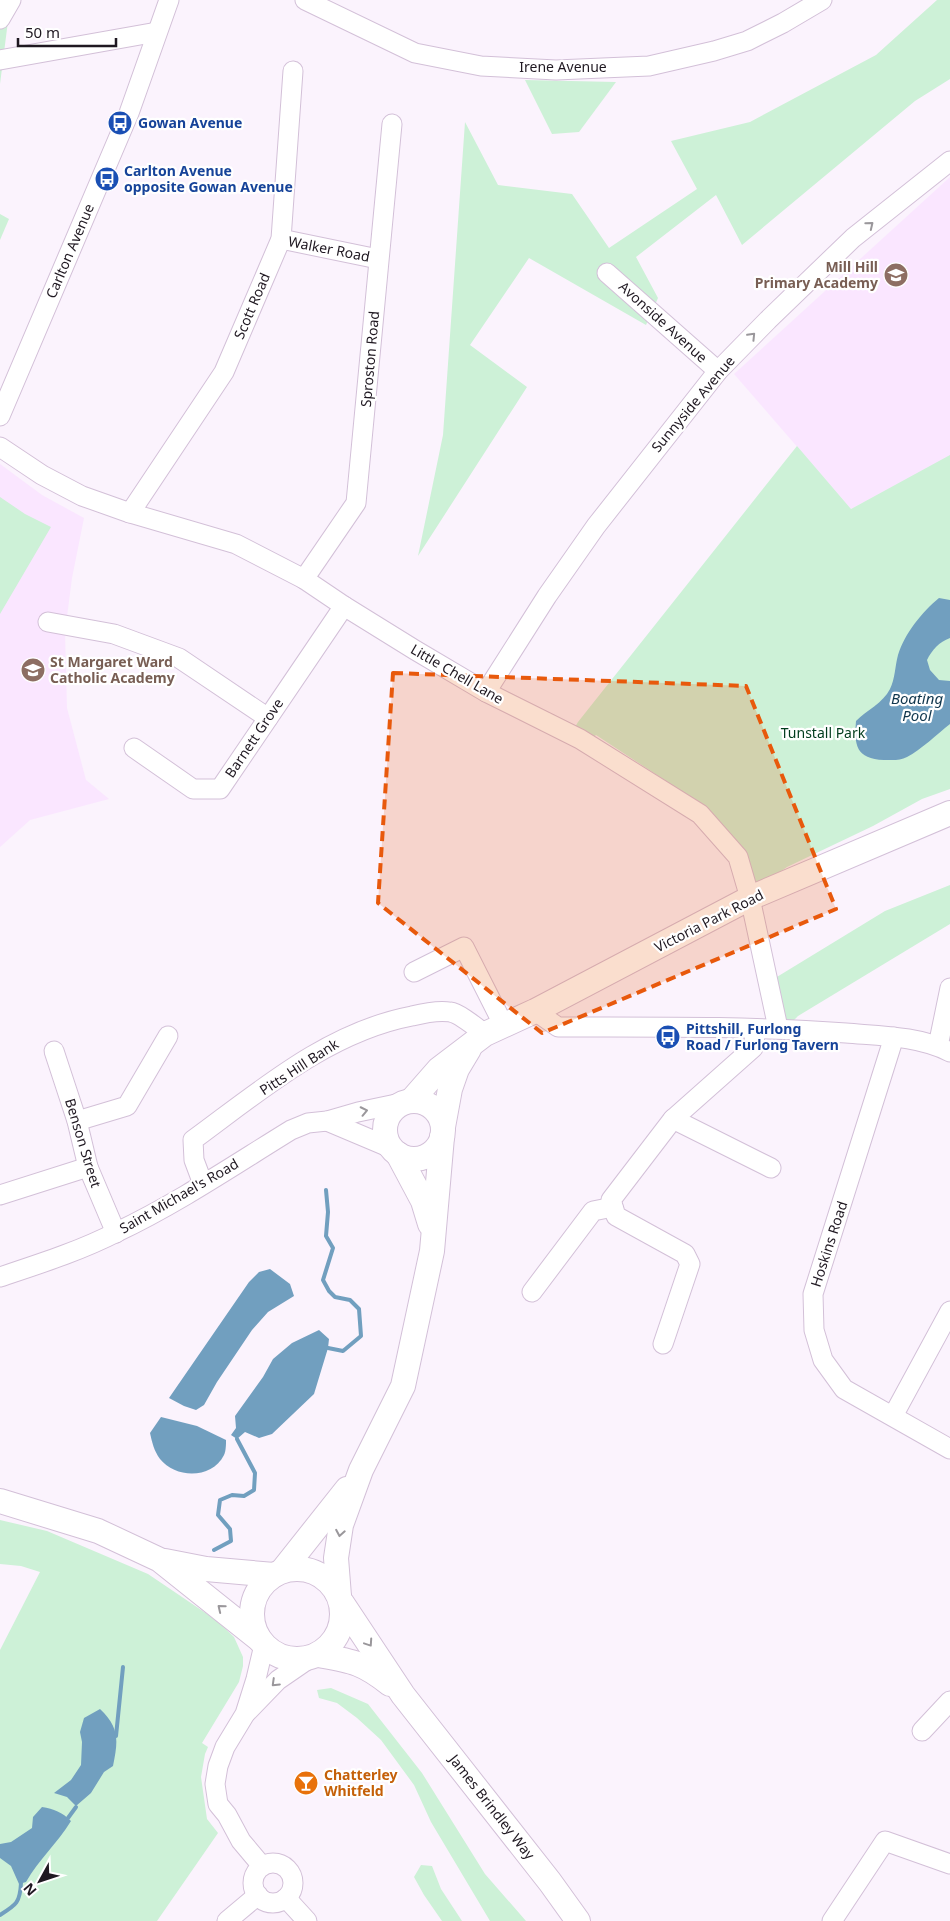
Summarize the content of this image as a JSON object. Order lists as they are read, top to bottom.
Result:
{
  "streets": {
    "main road": ["Victoria Park Road", "James Brindley Way"],
    "street": [
      "Irene Avenue",
      "Walker Road",
      "Carlton Avenue",
      "Scott Road",
      "Avonside Avenue",
      "Sproston Road",
      "Sunnyside Avenue",
      "Little Chell Lane",
      "Barnett Grove",
      "Pitts Hill Bank",
      "Benson Street",
      "Saint Michael's Road",
      "Hoskins Road"
    ]
  },
  "crossings": [
    ["Walker Road", "Scott Road"],
    ["Walker Road", "Sproston Road"],
    ["Scott Road", "Little Chell Lane"],
    ["Avonside Avenue", "Sunnyside Avenue"],
    ["Sproston Road", "Little Chell Lane"],
    ["Sunnyside Avenue", "Little Chell Lane"],
    ["Little Chell Lane", "Barnett Grove"],
    ["Little Chell Lane", "Victoria Park Road"],
    ["Victoria Park Road", "Pitts Hill Bank"],
    ["Victoria Park Road", "Saint Michael's Road"],
    ["Pitts Hill Bank", "Saint Michael's Road"],
    ["Benson Street", "Saint Michael's Road"]
  ],
  "one_way": ["Sunnyside Avenue"],
  "water": ["Boating Pool"],
  "parks": ["Tunstall Park"],
  "places": {
    "bus stop": ["Gowan Avenue", "Carlton Avenue opposite Gowan Avenue", "Pittshill, Furlong Road / Furlong Tavern"],
    "school or university": ["Mill Hill Primary Academy", "St Margaret Ward Catholic Academy"],
    "bar": ["Chatterley Whitfeld"]
  },
  "scale_bar": "50 m",
  "north": "bottom left"
}
